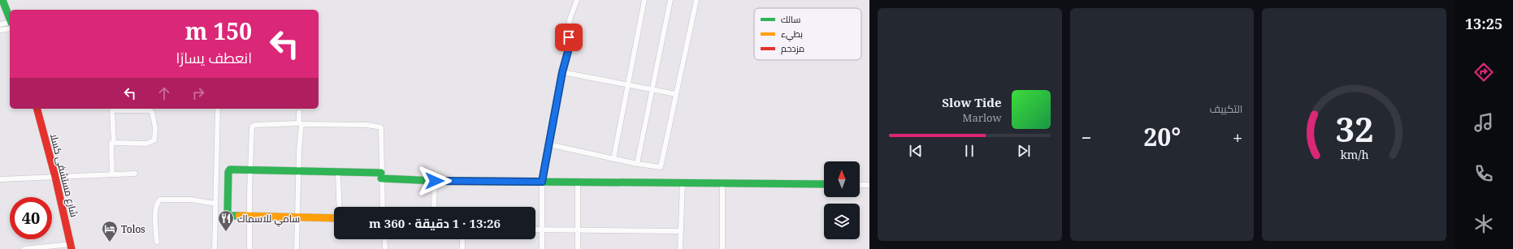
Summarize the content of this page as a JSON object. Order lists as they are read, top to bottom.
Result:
{
  "streets": {
    "street": ["شارع مستشفى كسلا"]
  },
  "places": {
    "restaurant": ["سامي للاسماك"],
    "hotel": ["Tolos"]
  },
  "legend": ["سالك", "بطيء", "مزدحم"],
  "north": "top",
  "page": {
    "tabs": "13:25",
    "tile": "التكييف",
    "turn": ["150 m", "انعطف يسارًا"],
    "song": ["Slow Tide", "Marlow"],
    "heat": ["−", "20°", "+"],
    "limit": "40",
    "trip": "13:26 · 1 دقيقة · 360 m",
    "gauge": ["32", "km/h"]
  }
}
